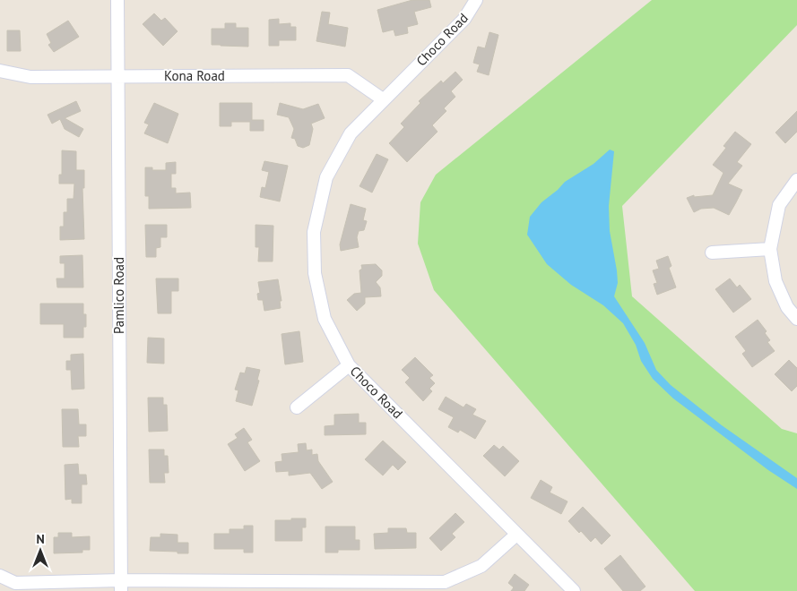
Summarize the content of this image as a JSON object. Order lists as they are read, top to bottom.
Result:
{
  "streets": {
    "street": ["Choco Road", "Kona Road", "Pamlico Road"]
  },
  "crossings": [
    ["Choco Road", "Kona Road"],
    ["Kona Road", "Pamlico Road"]
  ],
  "north": "top"
}
